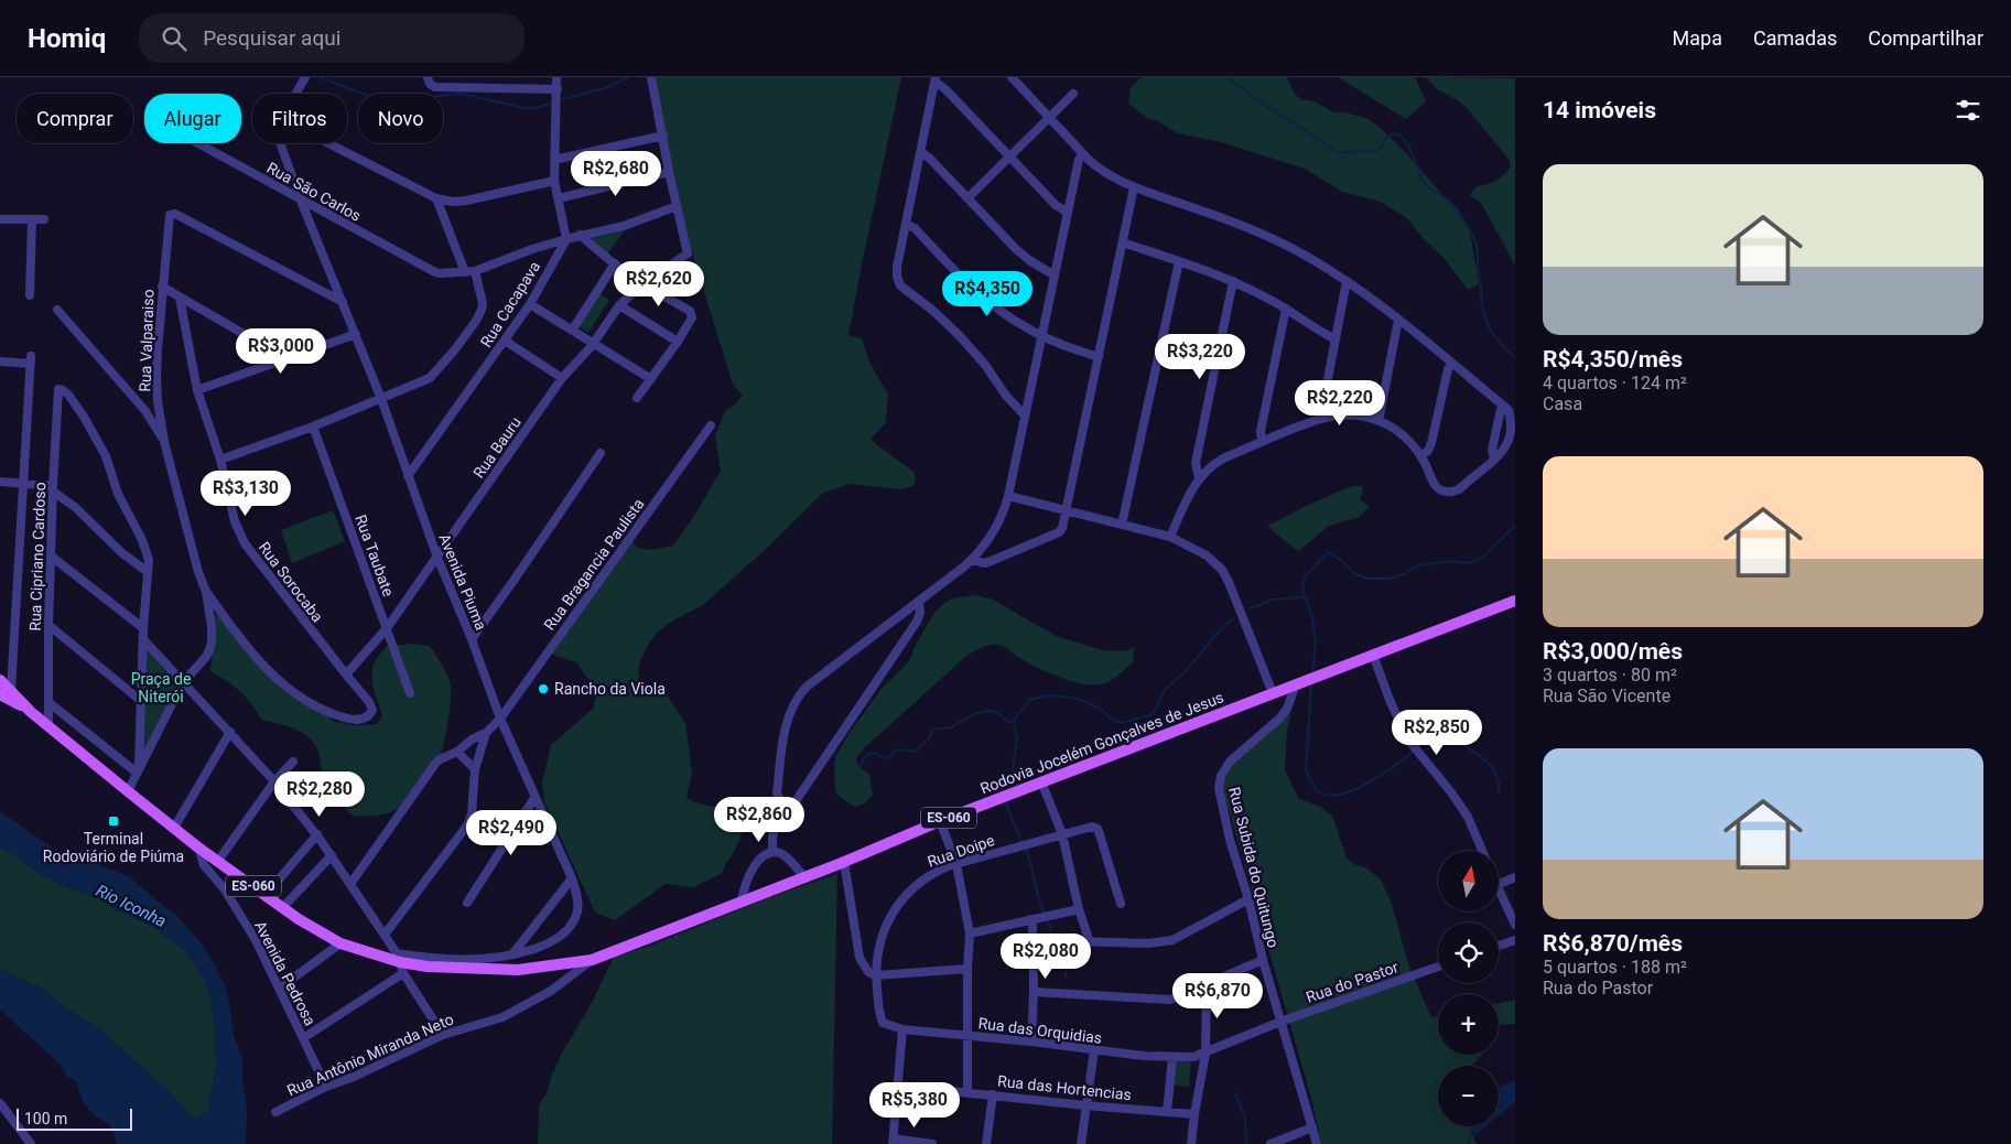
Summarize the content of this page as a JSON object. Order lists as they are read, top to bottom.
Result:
{
  "streets": {
    "main road": ["Rodovia Jocelém Gonçalves de Jesus", "ES-060"],
    "street": [
      "Rua São Carlos",
      "Rua Cacapava",
      "Rua Valparaiso",
      "Rua Bauru",
      "Rua Taubate",
      "Rua Cipriano Cardoso",
      "Rua Bragancia Paulista",
      "Rua Sorocaba",
      "Avenida Piuma",
      "Rua Doipe",
      "Rua Subida do Quitungo",
      "Avenida Pedrosa",
      "Rua do Pastor",
      "Rua das Orquidias",
      "Rua Antônio Miranda Neto",
      "Rua das Hortencias"
    ]
  },
  "crossings": [
    ["Rua São Carlos", "Avenida Piuma"],
    ["Rua Cacapava", "Avenida Piuma"],
    ["Rua Valparaiso", "Rua Sorocaba"],
    ["Rua Valparaiso", "Avenida Piuma"],
    ["Rua Valparaiso", "Rodovia Jocelém Gonçalves de Jesus"],
    ["Rua Bauru", "Rua Taubate"],
    ["Rua Bauru", "Rua Sorocaba"],
    ["Rua Bauru", "Avenida Piuma"],
    ["Rua Cipriano Cardoso", "Rodovia Jocelém Gonçalves de Jesus"],
    ["Rua Bragancia Paulista", "Avenida Piuma"],
    ["Avenida Piuma", "Rodovia Jocelém Gonçalves de Jesus"],
    ["Rodovia Jocelém Gonçalves de Jesus", "Rua Subida do Quitungo"],
    ["Rodovia Jocelém Gonçalves de Jesus", "Avenida Pedrosa"],
    ["Rodovia Jocelém Gonçalves de Jesus", "Rua Antônio Miranda Neto"],
    ["Rua Doipe", "Rua das Orquidias"],
    ["Rua Subida do Quitungo", "Rua do Pastor"],
    ["Avenida Pedrosa", "Rua Antônio Miranda Neto"],
    ["Rua do Pastor", "Rua das Orquidias"]
  ],
  "water": ["Rio Iconha"],
  "parks": ["Praça de Niterói"],
  "places": {
    "other": ["Rancho da Viola"],
    "transit": ["Terminal Rodoviário de Piúma"]
  },
  "scale_bar": "100 m",
  "north": "top",
  "page": {
    "header": "Homiq",
    "search": "Pesquisar aqui",
    "nav": ["Mapa", "Camadas", "Compartilhar"],
    "heading": "14 imóveis",
    "chip": [
      "Comprar",
      "Alugar",
      "Filtros",
      "Novo"
    ],
    "list": [
      {
        "name": "R$4,350/mês",
        "note": "4 quartos · 124 m² · Casa"
      },
      {
        "name": "R$3,000/mês",
        "note": "3 quartos · 80 m² · Rua São Vicente"
      },
      {
        "name": "R$6,870/mês",
        "note": "5 quartos · 188 m² · Rua do Pastor"
      }
    ],
    "price": [
      "R$2,680",
      "R$2,620",
      "R$4,350",
      "R$3,000",
      "R$3,220",
      "R$2,220",
      "R$3,130",
      "R$2,850",
      "R$2,280",
      "R$2,860",
      "R$2,490",
      "R$2,080",
      "R$6,870",
      "R$5,380"
    ],
    "map_buttons": ["+", "−"],
    "scale": "100 m"
  }
}
